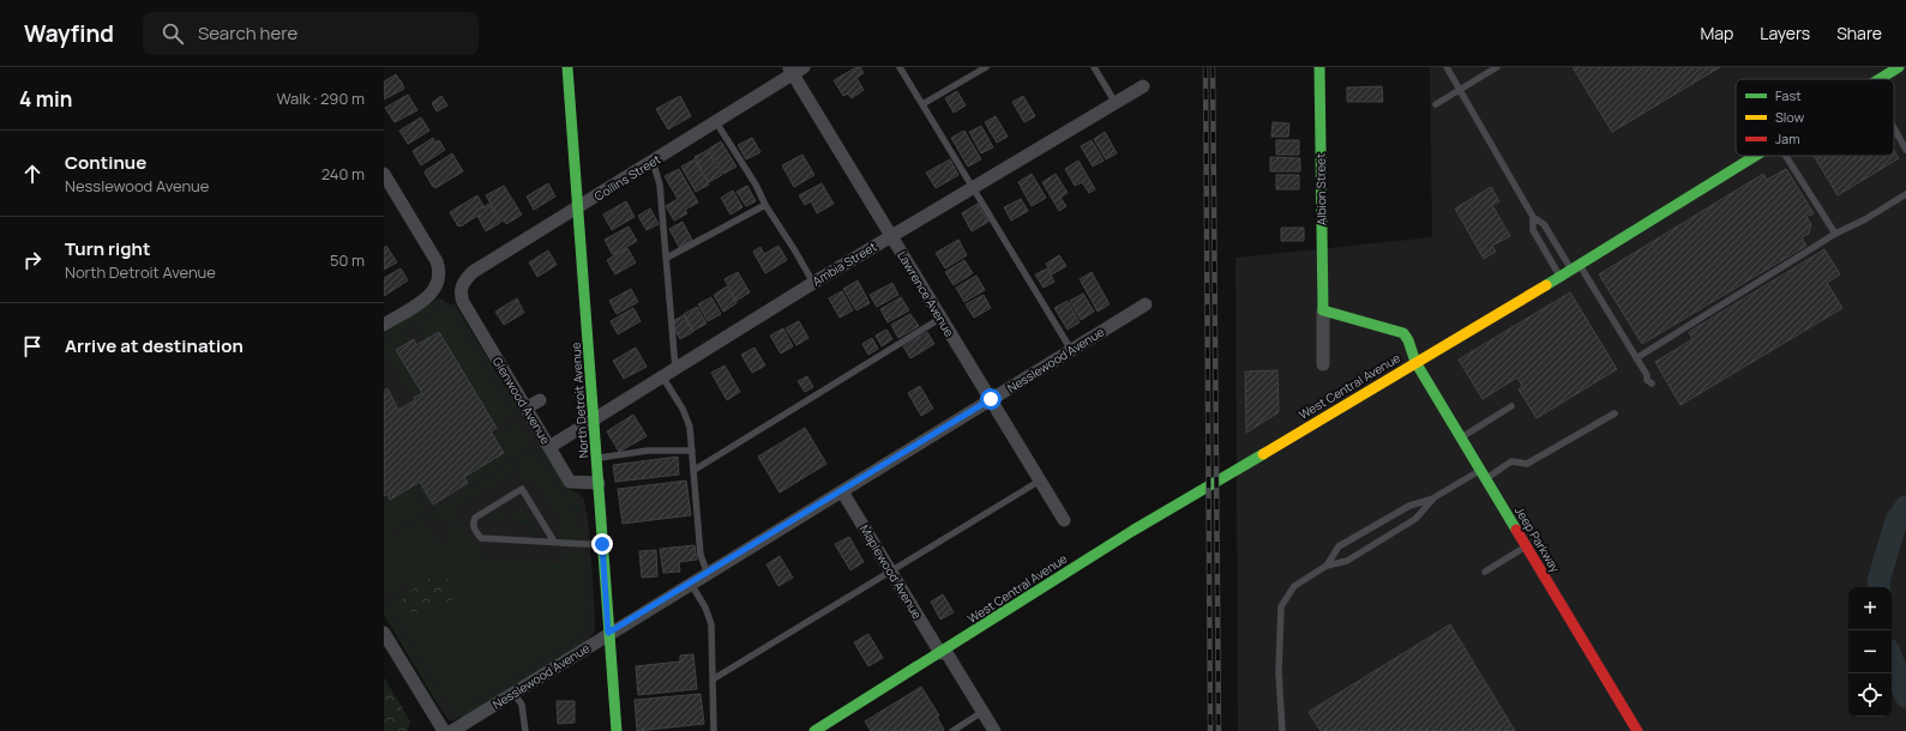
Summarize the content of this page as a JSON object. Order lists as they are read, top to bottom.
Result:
{
  "streets": {
    "main road": [
      "Albion Street",
      "West Central Avenue",
      "North Detroit Avenue",
      "Jeep Parkway"
    ],
    "street": [
      "Collins Street",
      "Ambia Street",
      "Lawrence Avenue",
      "Nesslewood Avenue",
      "Glenwood Avenue",
      "Maplewood Avenue"
    ]
  },
  "crossings": [
    ["Collins Street", "Lawrence Avenue"],
    ["Collins Street", "Glenwood Avenue"],
    ["Collins Street", "North Detroit Avenue"],
    ["Ambia Street", "Lawrence Avenue"],
    ["Ambia Street", "Glenwood Avenue"],
    ["Ambia Street", "North Detroit Avenue"],
    ["Lawrence Avenue", "Nesslewood Avenue"],
    ["Nesslewood Avenue", "North Detroit Avenue"],
    ["Nesslewood Avenue", "Maplewood Avenue"],
    ["West Central Avenue", "Jeep Parkway"],
    ["West Central Avenue", "Maplewood Avenue"],
    ["Glenwood Avenue", "North Detroit Avenue"]
  ],
  "legend": ["Fast", "Slow", "Jam"],
  "page": {
    "header": "Wayfind",
    "search": "Search here",
    "nav": ["Map", "Layers", "Share"],
    "heading": ["4 min", "Walk · 290 m"],
    "list": [
      ["Continue", "Nesslewood Avenue", "240 m"],
      ["Turn right", "North Detroit Avenue", "50 m"],
      "Arrive at destination"
    ],
    "map_buttons": ["+", "−"]
  }
}
